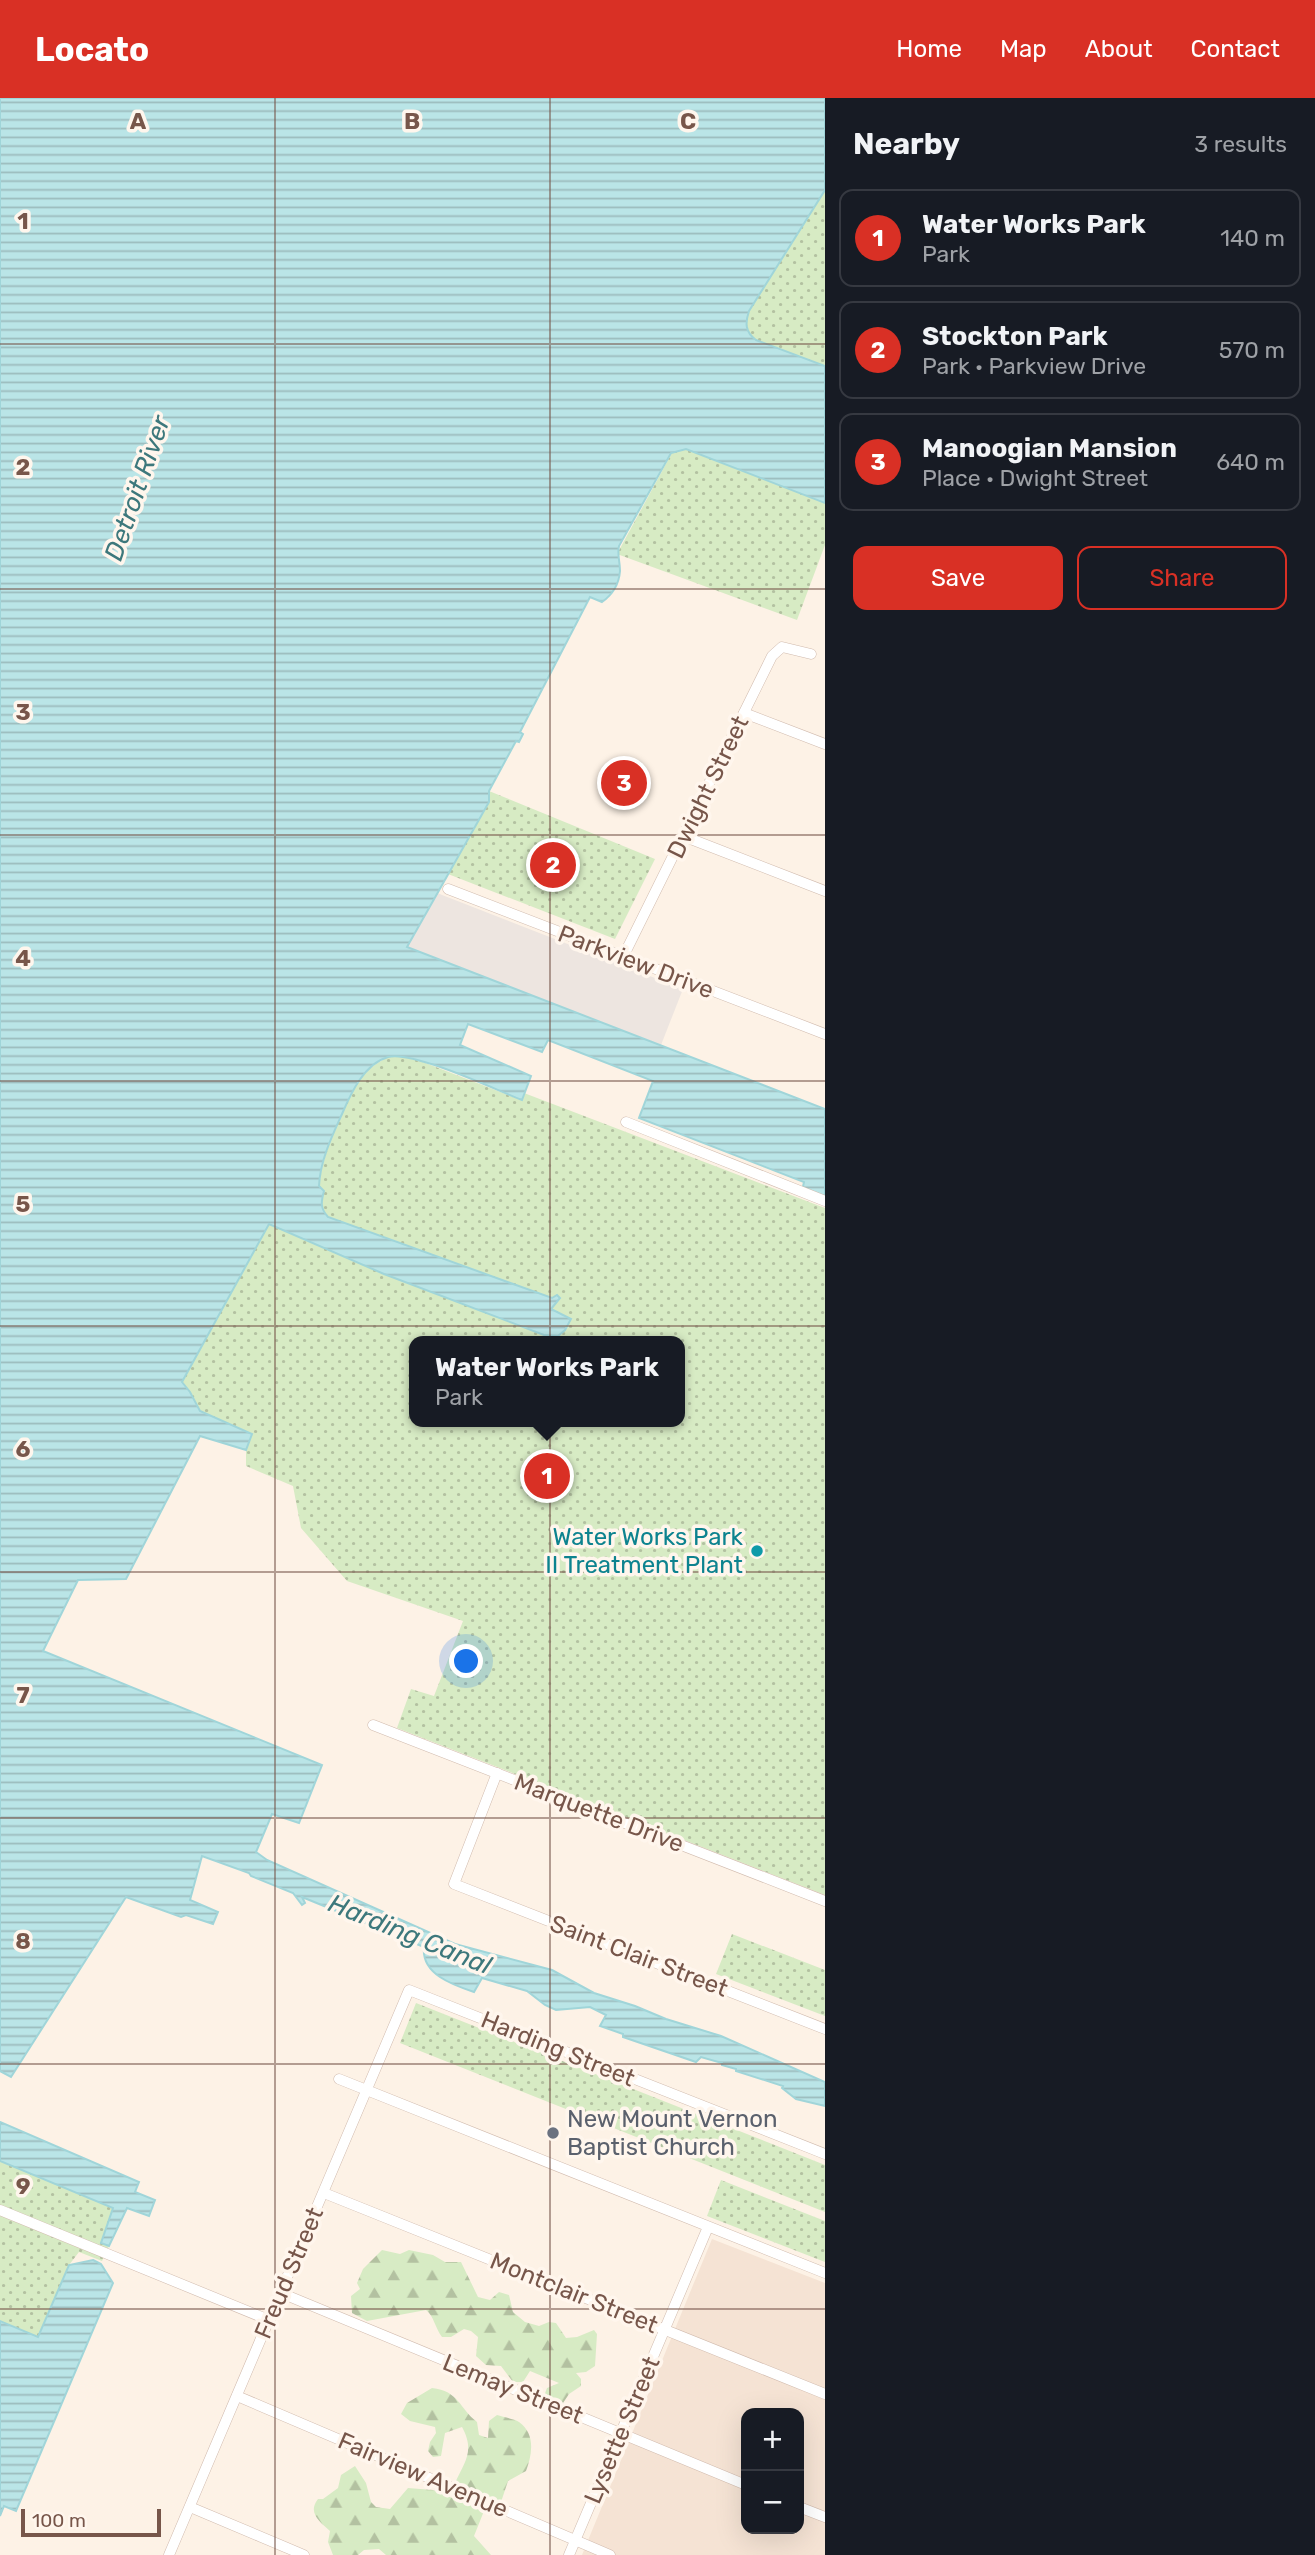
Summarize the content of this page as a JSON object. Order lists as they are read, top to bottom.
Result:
{
  "streets": {
    "street": [
      "Dwight Street",
      "Parkview Drive",
      "Marquette Drive",
      "Saint Clair Street",
      "Harding Street",
      "Freud Street",
      "Montclair Street",
      "Lemay Street",
      "Lysette Street",
      "Fairview Avenue"
    ]
  },
  "crossings": [
    ["Dwight Street", "Parkview Drive"],
    ["Marquette Drive", "Saint Clair Street"],
    ["Harding Street", "Freud Street"],
    ["Freud Street", "Montclair Street"],
    ["Freud Street", "Lemay Street"],
    ["Freud Street", "Fairview Avenue"],
    ["Montclair Street", "Lysette Street"],
    ["Lemay Street", "Lysette Street"],
    ["Lysette Street", "Fairview Avenue"]
  ],
  "water": ["Detroit River", "Harding Canal"],
  "places": ["Water Works Park II Treatment Plant", "New Mount Vernon Baptist Church"],
  "scale_bar": "100 m",
  "page": {
    "header": "Locato",
    "nav": [
      "Home",
      "Map",
      "About",
      "Contact"
    ],
    "heading": ["Nearby", "3 results"],
    "list": [
      {
        "mark": "1",
        "name": "Water Works Park",
        "note": "Park",
        "value": "140 m"
      },
      {
        "mark": "2",
        "name": "Stockton Park",
        "note": "Park · Parkview Drive",
        "value": "570 m"
      },
      {
        "mark": "3",
        "name": "Manoogian Mansion",
        "note": "Place · Dwight Street",
        "value": "640 m"
      }
    ],
    "buttons": ["Save", "Share"],
    "pins": ["3", "2", "1"],
    "popup": ["Water Works Park", "Park"],
    "map_buttons": ["+", "−"],
    "scale": "100 m"
  },
  "grid": {
    "columns": ["A", "B", "C"],
    "rows": [
      "1",
      "2",
      "3",
      "4",
      "5",
      "6",
      "7",
      "8",
      "9"
    ]
  }
}
